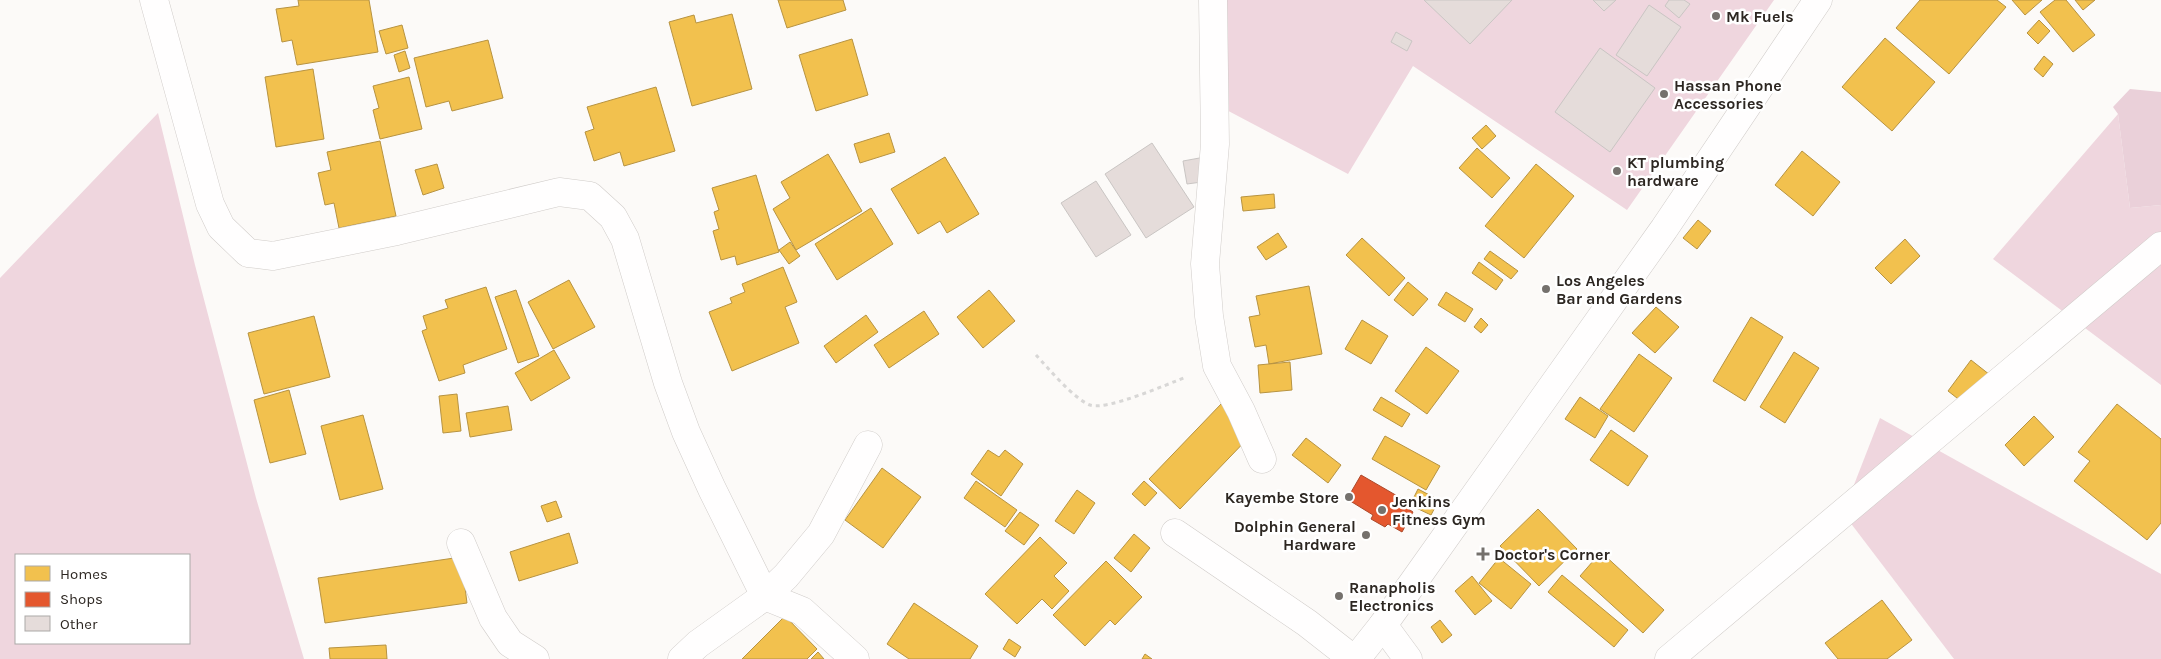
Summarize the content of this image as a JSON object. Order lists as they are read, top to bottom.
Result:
{
  "places": {
    "other": [
      "Mk Fuels",
      "Hassan Phone Accessories",
      "KT plumbing hardware",
      "Los Angeles Bar and Gardens",
      "Kayembe Store",
      "Jenkins Fitness Gym",
      "Dolphin General Hardware",
      "Ranapholis Electronics"
    ],
    "health": ["Doctor's Corner"]
  },
  "legend": ["Homes", "Shops", "Other"]
}
